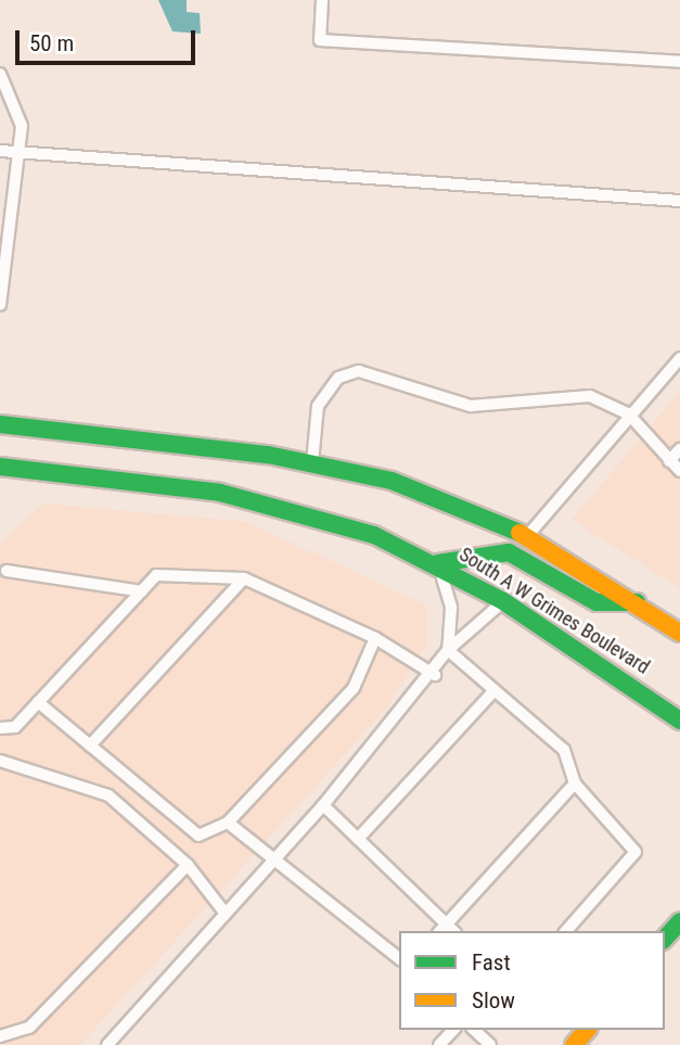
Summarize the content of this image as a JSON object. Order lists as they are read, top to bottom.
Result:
{
  "streets": {
    "main road": ["South A W Grimes Boulevard"]
  },
  "legend": ["Fast", "Slow"],
  "scale_bar": "50 m"
}
